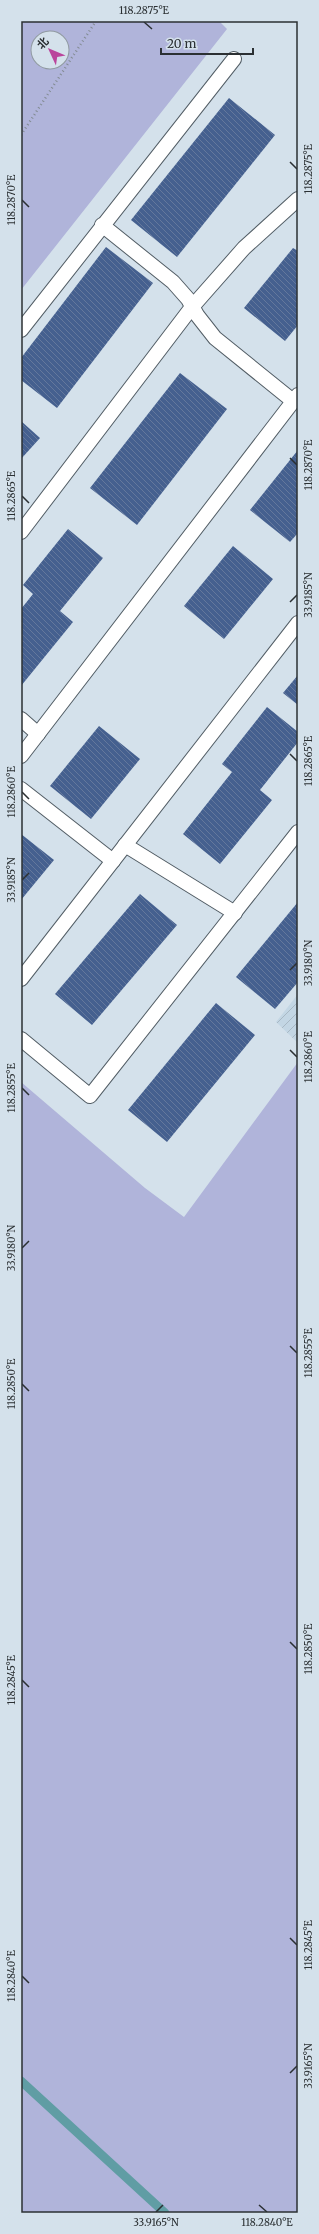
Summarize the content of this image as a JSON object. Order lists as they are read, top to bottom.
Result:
{
  "scale_bar": "20 m",
  "north": "top left",
  "coordinates": [
    "118.2875°E",
    "118.2870°E",
    "118.2865°E",
    "33.9185°N",
    "118.2860°E",
    "33.9180°N",
    "118.2855°E",
    "118.2850°E",
    "118.2845°E",
    "118.2840°E",
    "33.9165°N"
  ]
}
